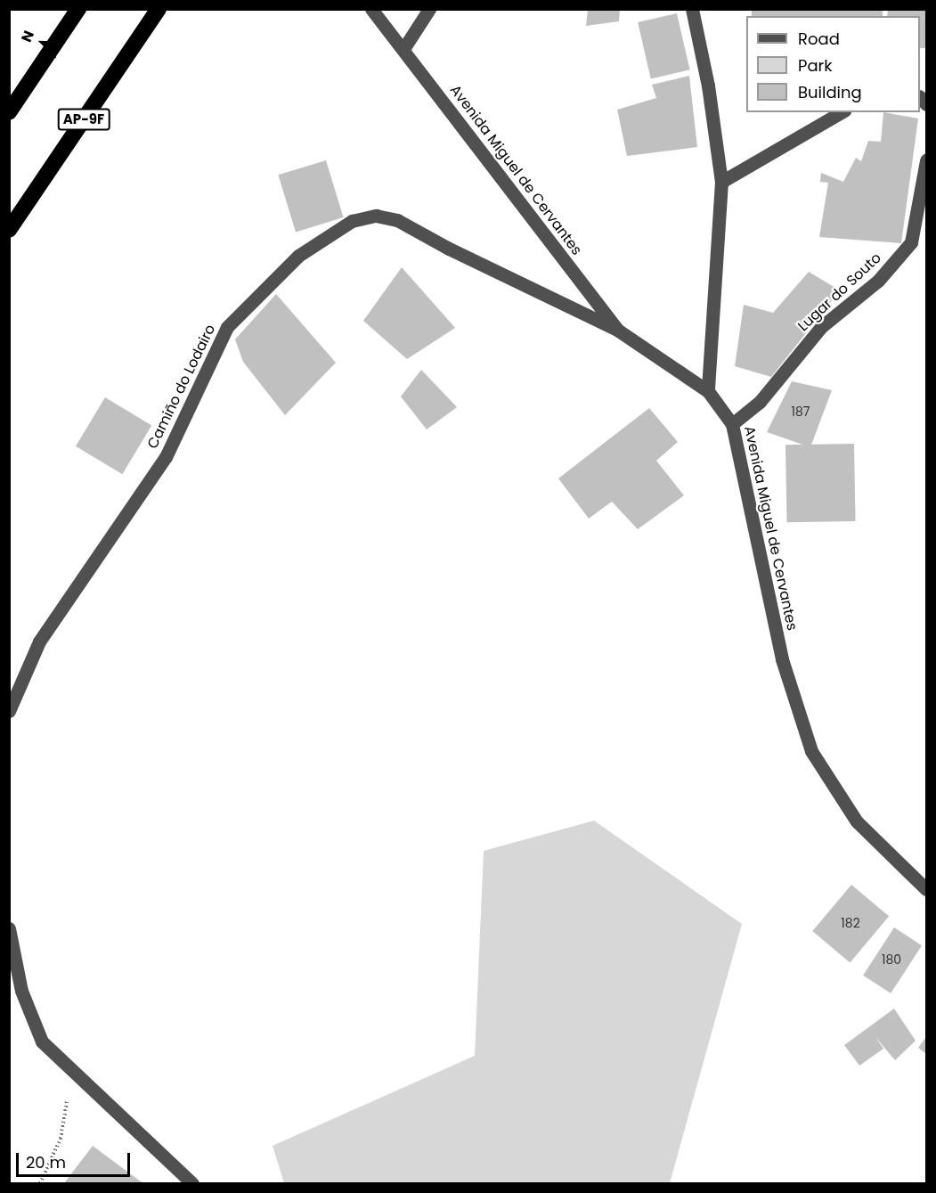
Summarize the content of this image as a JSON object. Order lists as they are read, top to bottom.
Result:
{
  "streets": {
    "highway": ["AP-9F"],
    "street": ["Avenida Miguel de Cervantes", "Lugar do Souto", "Camiño do Lodairo"]
  },
  "crossings": [
    ["Avenida Miguel de Cervantes", "Lugar do Souto"],
    ["Avenida Miguel de Cervantes", "Camiño do Lodairo"]
  ],
  "house_numbers": ["187", "182", "180"],
  "legend": ["Road", "Park", "Building"],
  "scale_bar": "20 m",
  "north": "top left"
}
